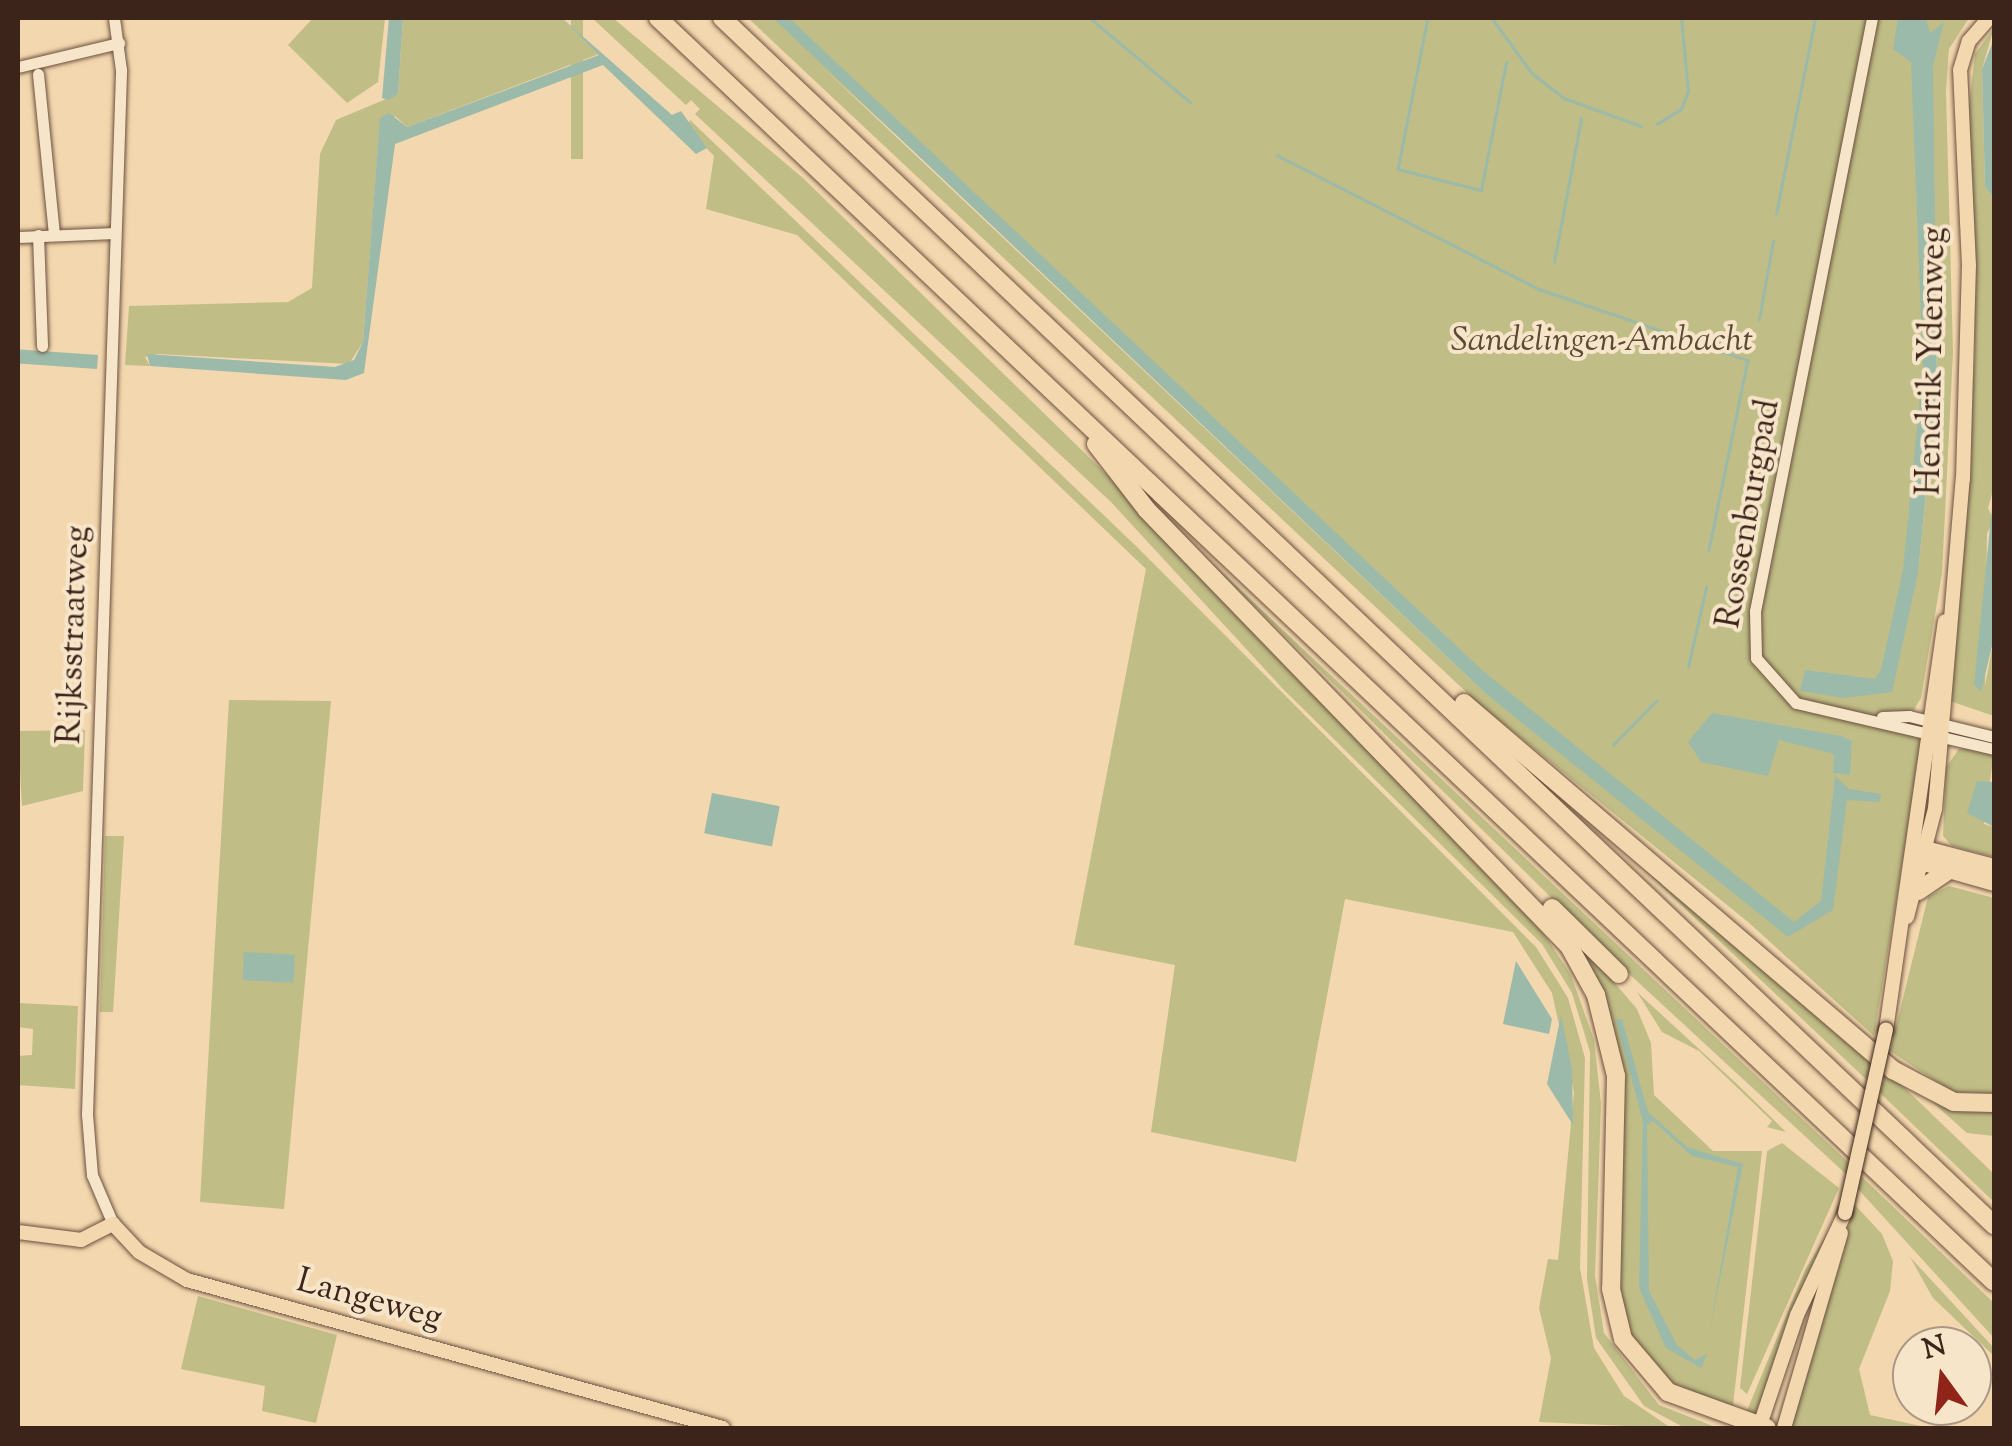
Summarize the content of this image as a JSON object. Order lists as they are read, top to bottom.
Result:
{
  "streets": {
    "main road": ["Hendrik Ydenweg", "Langeweg"],
    "street": ["Rossenburgpad", "Rijksstraatweg"]
  },
  "crossings": [
    ["Hendrik Ydenweg", "Rossenburgpad"],
    ["Rijksstraatweg", "Langeweg"]
  ],
  "parks": ["Sandelingen-Ambacht"],
  "north": "top"
}
